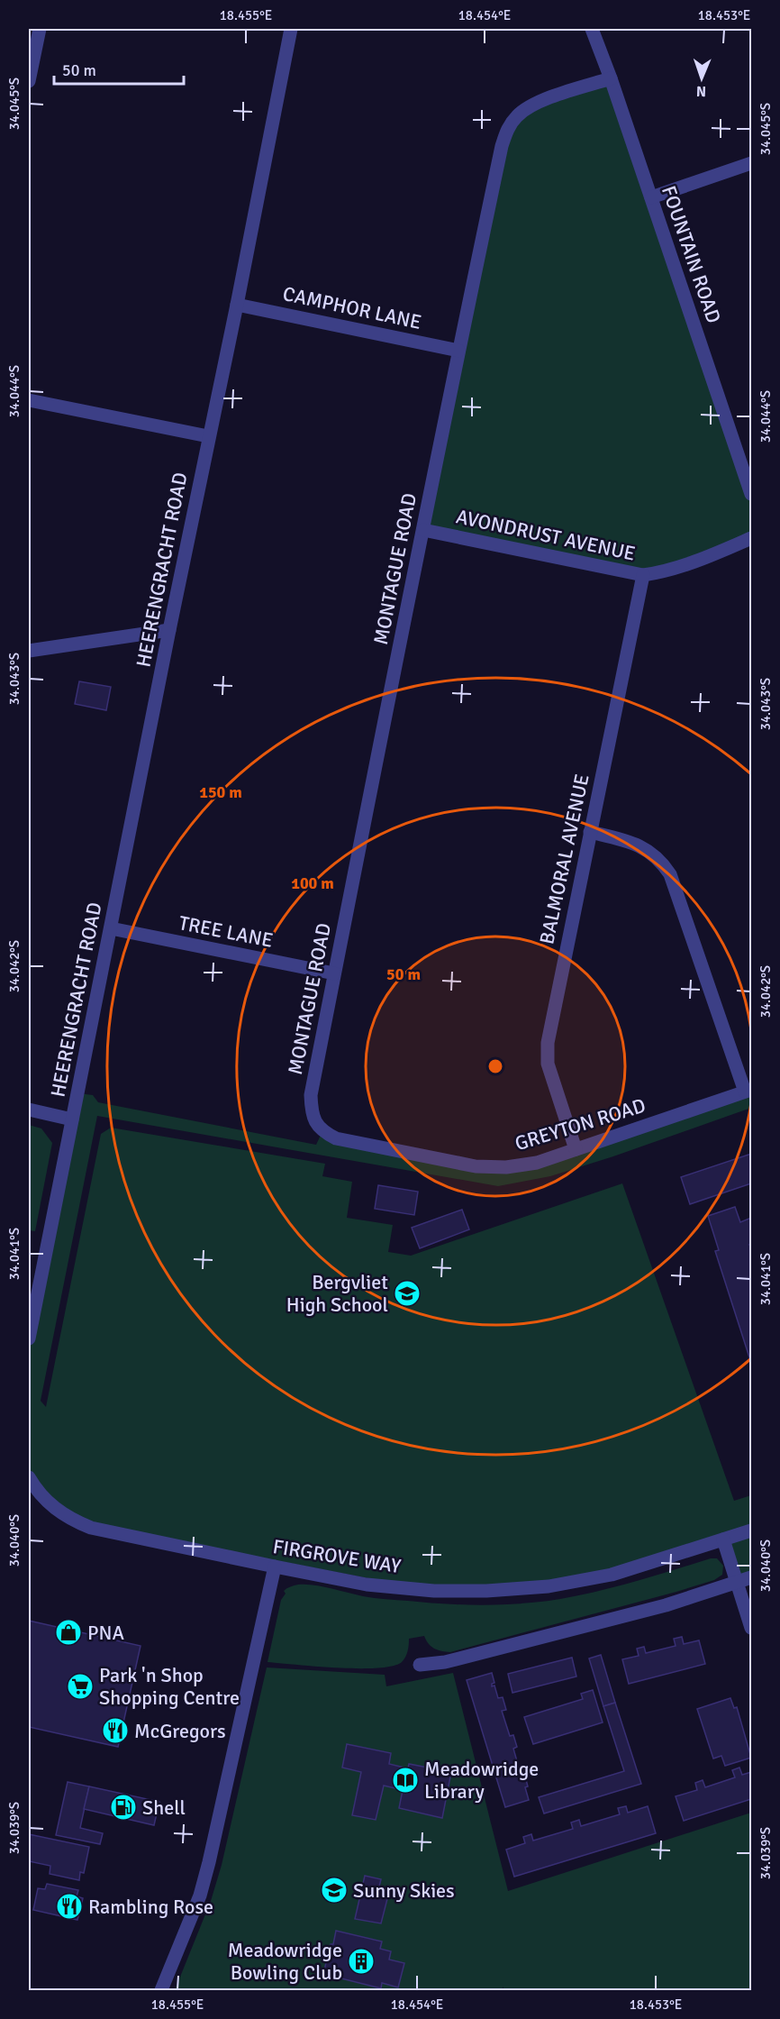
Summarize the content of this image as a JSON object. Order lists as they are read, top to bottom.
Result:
{
  "streets": {
    "street": [
      "FOUNTAIN ROAD",
      "CAMPHOR LANE",
      "AVONDRUST AVENUE",
      "MONTAGUE ROAD",
      "HEERENGRACHT ROAD",
      "BALMORAL AVENUE",
      "TREE LANE",
      "GREYTON ROAD",
      "FIRGROVE WAY"
    ]
  },
  "crossings": [
    ["FOUNTAIN ROAD", "MONTAGUE ROAD"],
    ["CAMPHOR LANE", "MONTAGUE ROAD"],
    ["CAMPHOR LANE", "HEERENGRACHT ROAD"],
    ["AVONDRUST AVENUE", "MONTAGUE ROAD"],
    ["AVONDRUST AVENUE", "BALMORAL AVENUE"],
    ["MONTAGUE ROAD", "TREE LANE"],
    ["MONTAGUE ROAD", "GREYTON ROAD"],
    ["HEERENGRACHT ROAD", "TREE LANE"],
    ["BALMORAL AVENUE", "GREYTON ROAD"]
  ],
  "places": {
    "school or university": ["Bergvliet High School", "Sunny Skies"],
    "shop": ["PNA"],
    "supermarket": ["Park 'n Shop Shopping Centre"],
    "restaurant": ["McGregors", "Rambling Rose"],
    "library": ["Meadowridge Library"],
    "fuel station": ["Shell"],
    "building": ["Meadowridge Bowling Club"]
  },
  "scale_bar": "50 m",
  "north": "bottom",
  "coordinates": [
    "18.455°E",
    "18.454°E",
    "18.453°E",
    "34.045°S",
    "34.044°S",
    "34.043°S",
    "34.042°S",
    "34.041°S",
    "34.040°S",
    "34.039°S"
  ],
  "rings": ["150 m", "100 m", "50 m"]
}
